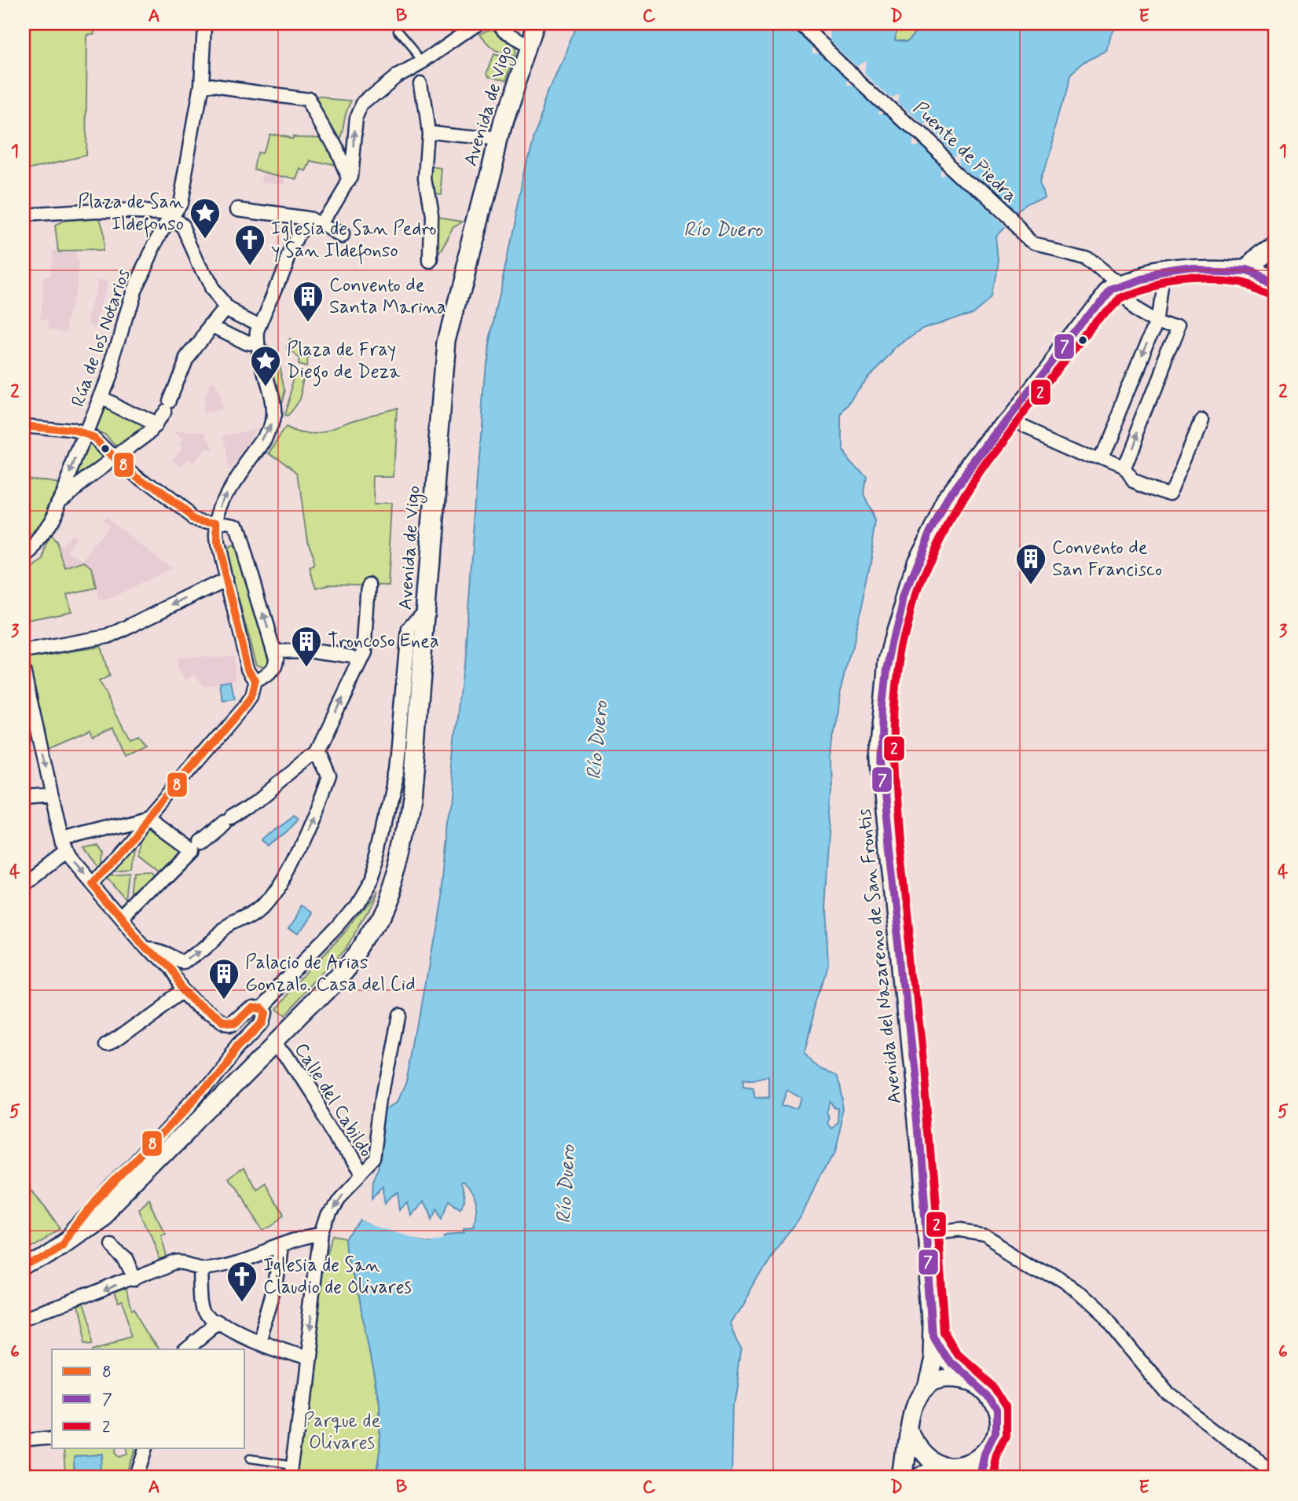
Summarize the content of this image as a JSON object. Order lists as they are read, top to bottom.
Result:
{
  "streets": {
    "main road": ["Avenida de Vigo", "Avenida del Nazareno de San Frontis"],
    "street": ["Puente de Piedra", "Rúa de los Notarios", "Calle del Cabildo"]
  },
  "crossings": [
    ["Avenida de Vigo", "Calle del Cabildo"],
    ["Puente de Piedra", "Avenida del Nazareno de San Frontis"]
  ],
  "water": ["Río Duero"],
  "parks": ["Parque de Olivares"],
  "places": {
    "place": ["Plaza de San Ildefonso", "Plaza de Fray Diego de Deza"],
    "church": ["Iglesia de San Pedro y San Ildefonso", "Iglesia de San Claudio de Olivares"],
    "building": [
      "Convento de Santa Marina",
      "Convento de San Francisco",
      "Troncoso Enea",
      "Palacio de Arias Gonzalo. Casa del Cid"
    ]
  },
  "lines": ["transit line 7", "transit line 2", "transit line 8"],
  "legend": ["8", "7", "2"],
  "grid": {
    "columns": [
      "A",
      "B",
      "C",
      "D",
      "E"
    ],
    "rows": [
      "1",
      "2",
      "3",
      "4",
      "5",
      "6"
    ]
  }
}
